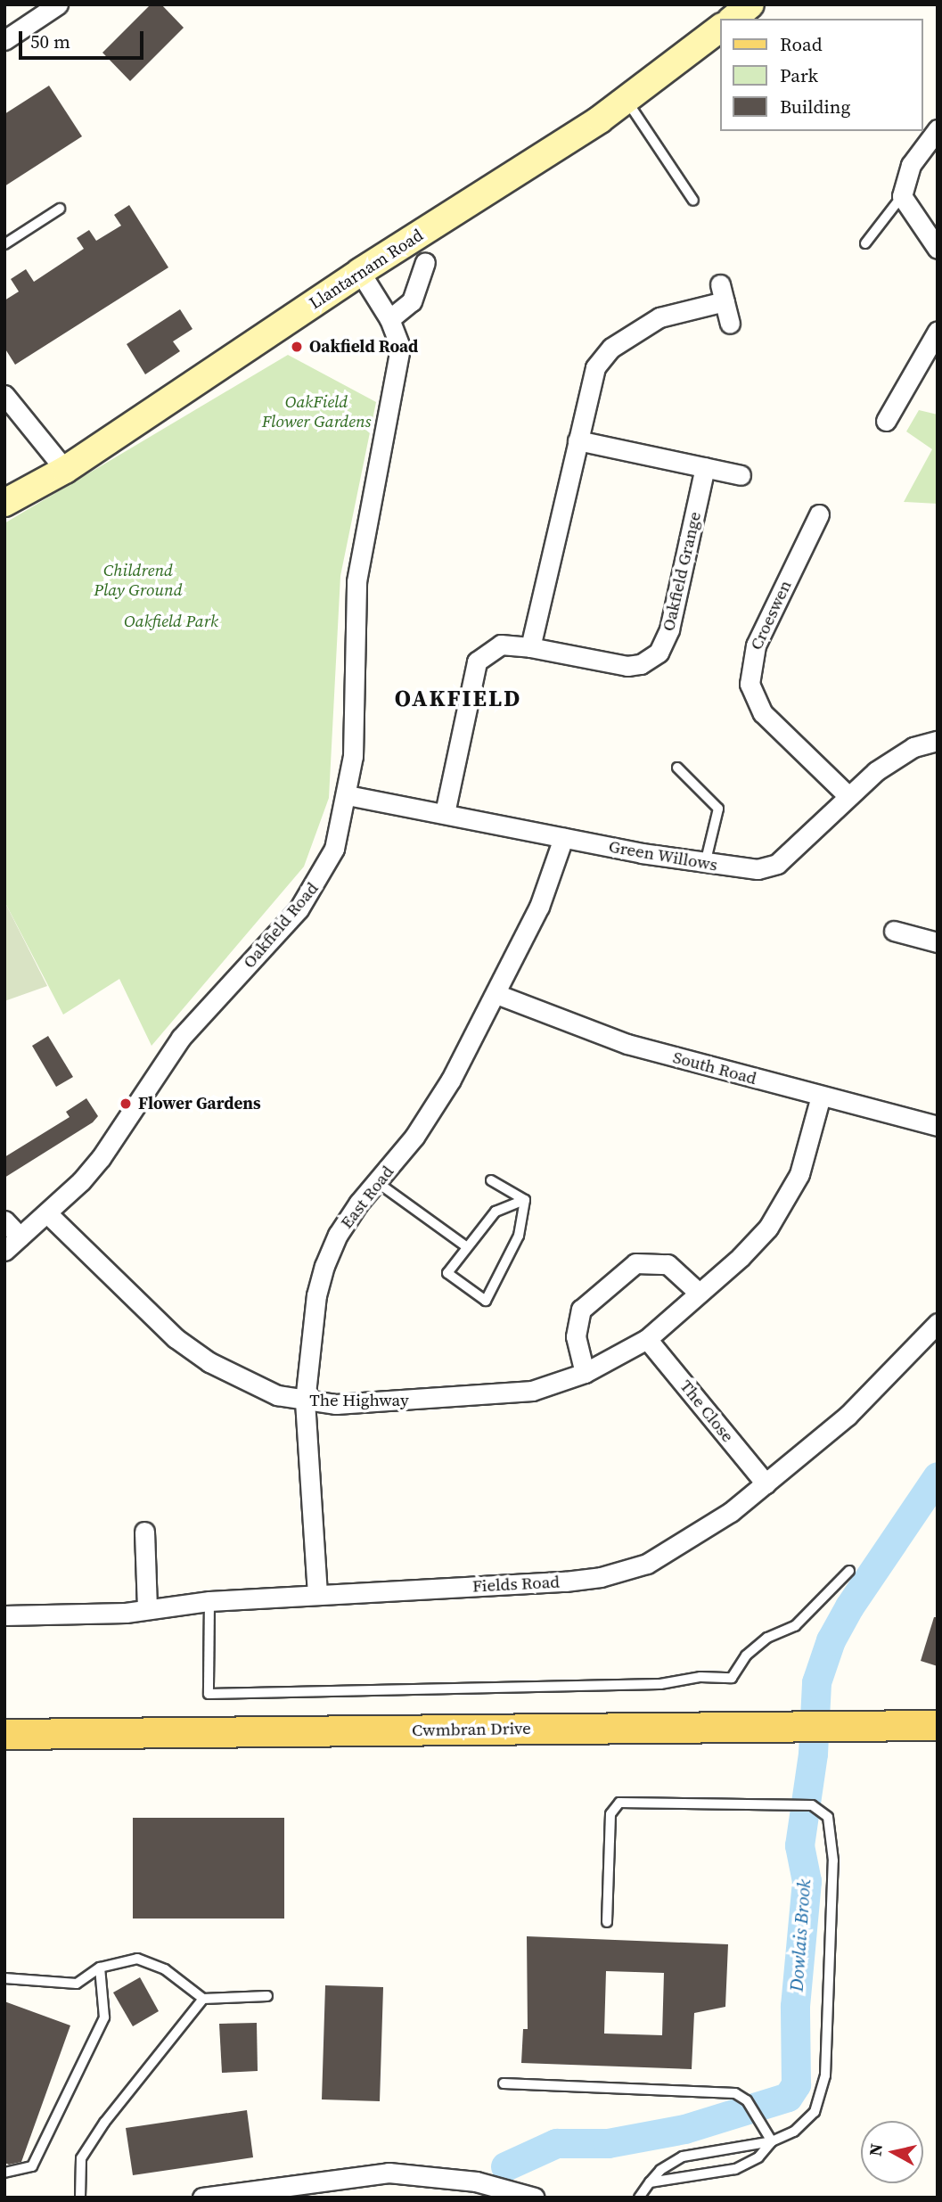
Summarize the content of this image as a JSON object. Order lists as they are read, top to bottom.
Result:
{
  "streets": {
    "main road": ["Cwmbran Drive"],
    "street": [
      "Llantarnam Road",
      "Oakfield Grange",
      "Croeswen",
      "Green Willows",
      "Oakfield Road",
      "South Road",
      "East Road",
      "The Highway",
      "The Close",
      "Fields Road"
    ]
  },
  "crossings": [
    ["Llantarnam Road", "Oakfield Road"],
    ["Oakfield Grange", "Green Willows"],
    ["Croeswen", "Green Willows"],
    ["Green Willows", "Oakfield Road"],
    ["Green Willows", "East Road"],
    ["Oakfield Road", "The Highway"],
    ["South Road", "East Road"],
    ["South Road", "The Highway"],
    ["East Road", "The Highway"],
    ["East Road", "Fields Road"],
    ["The Highway", "The Close"],
    ["The Close", "Fields Road"]
  ],
  "districts": ["OAKFIELD"],
  "water": ["Dowlais Brook"],
  "parks": ["OakField Flower Gardens", "Childrend Play Ground", "Oakfield Park"],
  "places": ["Oakfield Road", "Flower Gardens"],
  "legend": ["Road", "Park", "Building"],
  "scale_bar": "50 m",
  "north": "left"
}
